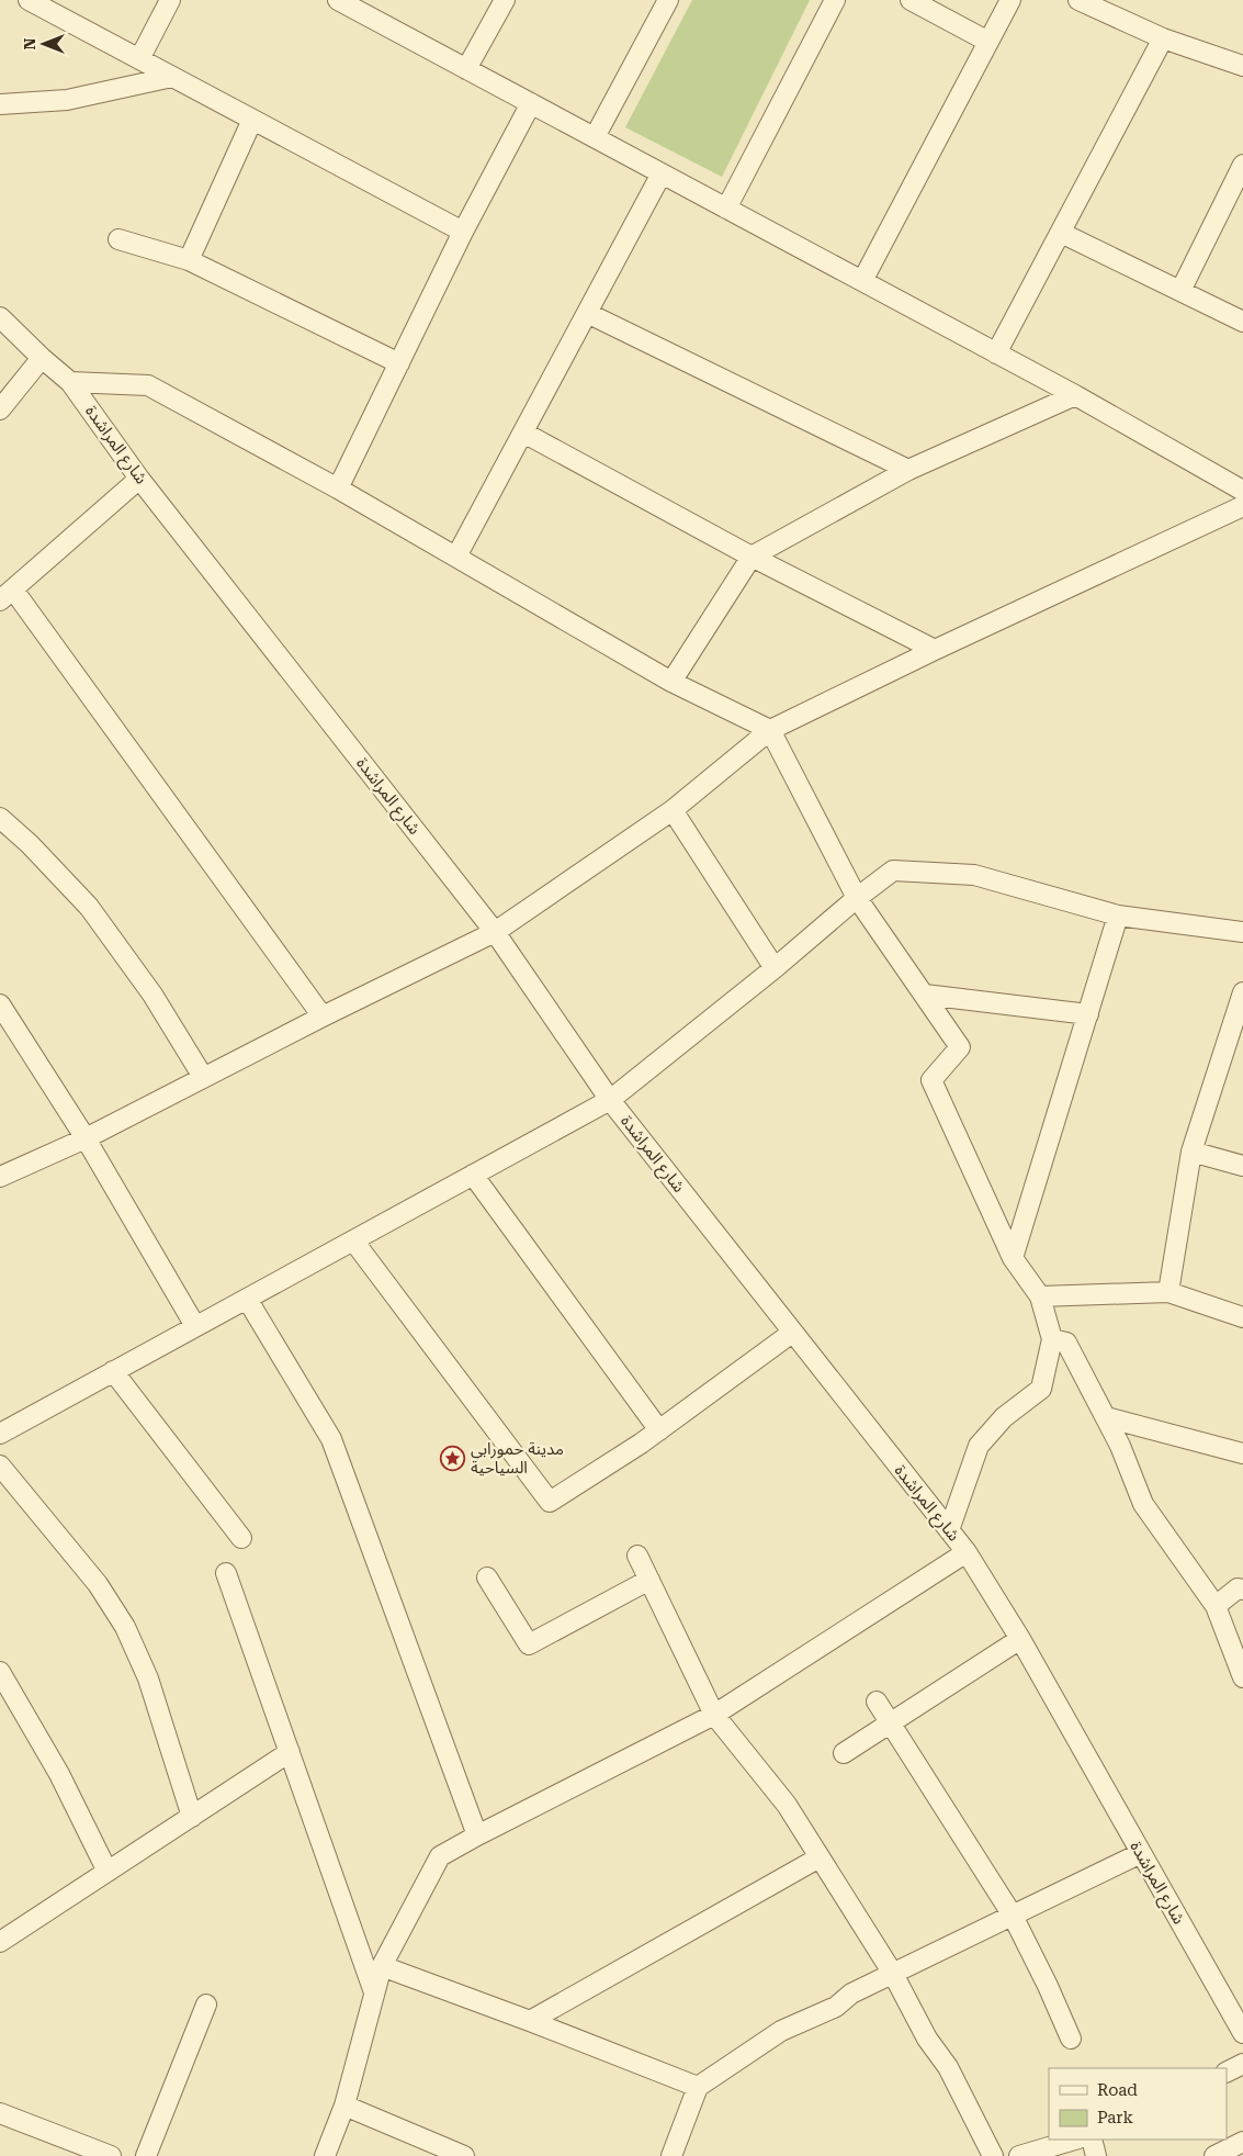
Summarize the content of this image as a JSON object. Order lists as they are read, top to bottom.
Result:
{
  "streets": {
    "street": ["شارع المراشدة"]
  },
  "places": {
    "place": ["مدينة حمورابي السياحية"]
  },
  "legend": ["Road", "Park"],
  "north": "left"
}
